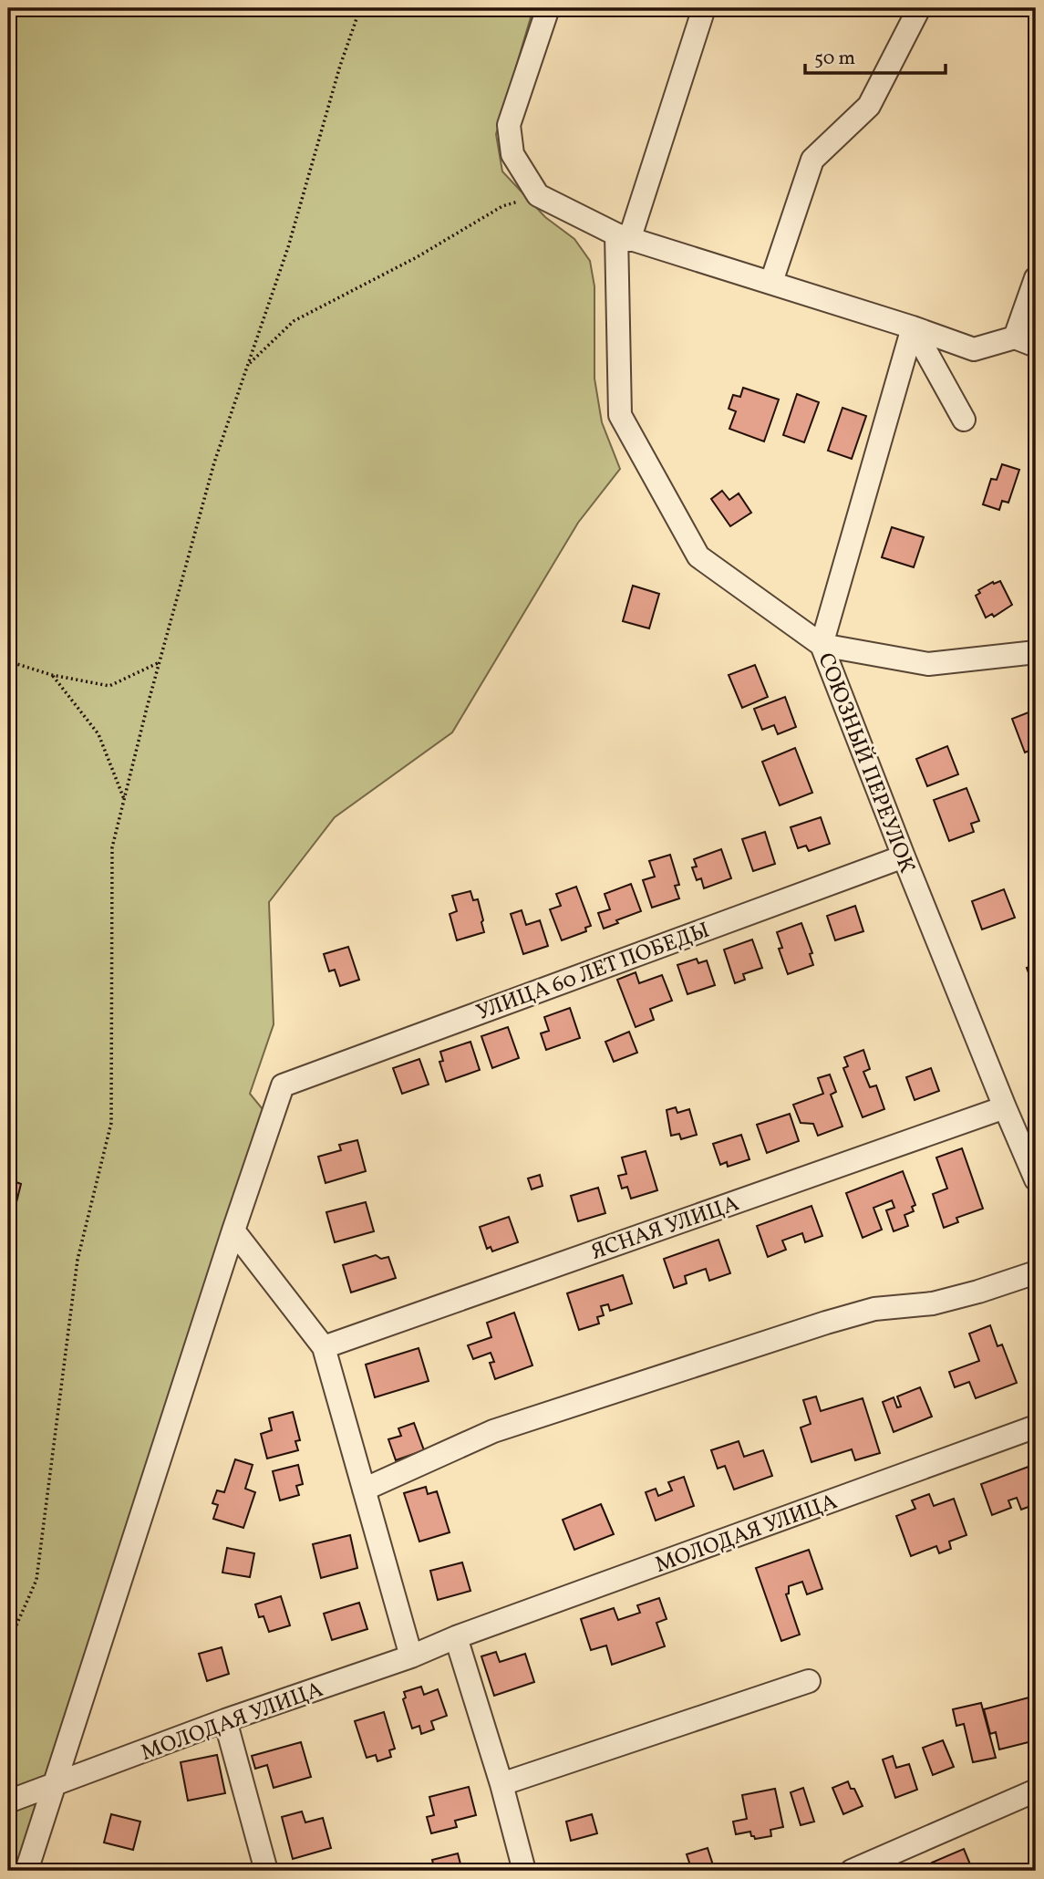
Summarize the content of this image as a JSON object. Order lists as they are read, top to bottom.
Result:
{
  "streets": {
    "street": [
      "СОЮЗНЫЙ ПЕРЕУЛОК",
      "УЛИЦА 60 ЛЕТ ПОБЕДЫ",
      "ЯСНАЯ УЛИЦА",
      "МОЛОДАЯ УЛИЦА"
    ]
  },
  "crossings": [
    ["СОЮЗНЫЙ ПЕРЕУЛОК", "УЛИЦА 60 ЛЕТ ПОБЕДЫ"],
    ["СОЮЗНЫЙ ПЕРЕУЛОК", "ЯСНАЯ УЛИЦА"]
  ],
  "scale_bar": "50 m"
}
